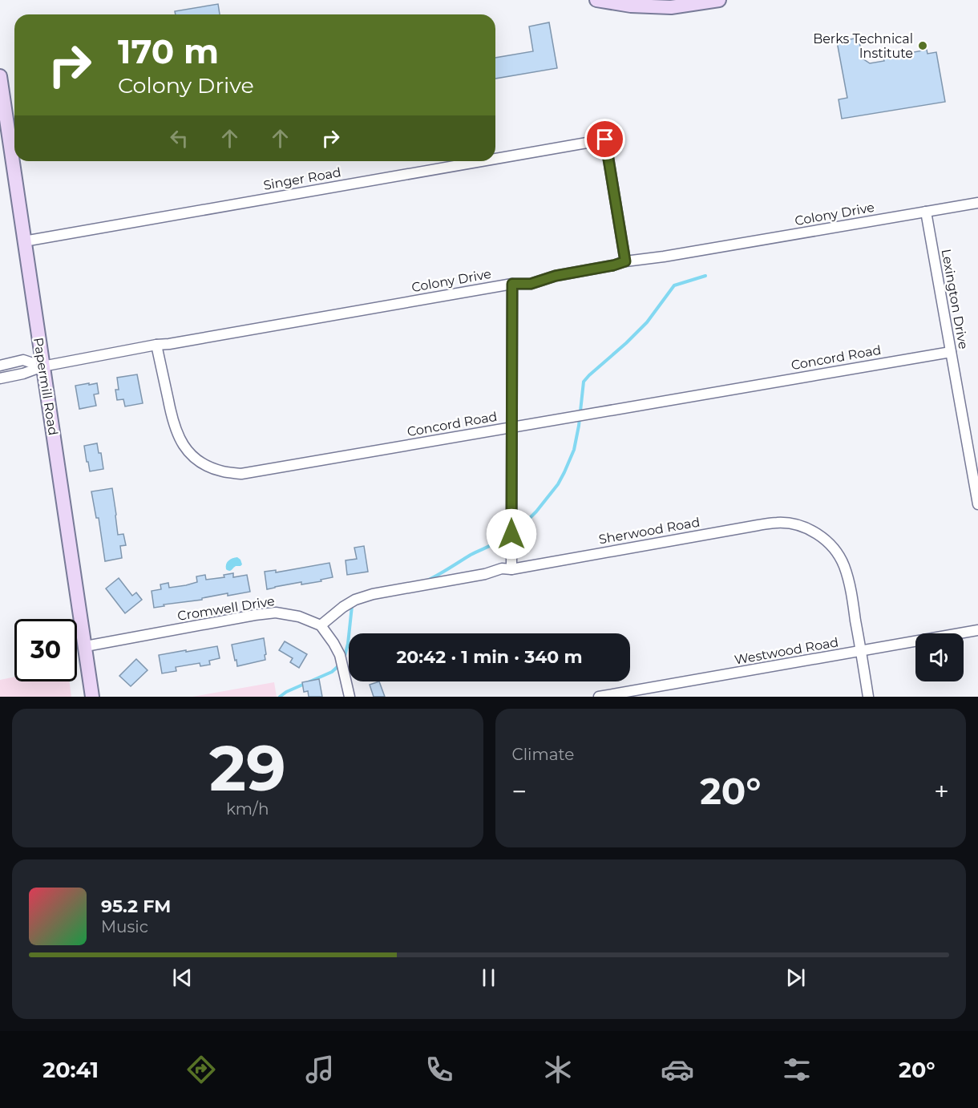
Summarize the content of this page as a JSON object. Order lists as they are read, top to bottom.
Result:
{
  "streets": {
    "main road": ["Papermill Road"],
    "street": [
      "Singer Road",
      "Colony Drive",
      "Lexington Drive",
      "Concord Road",
      "Sherwood Road",
      "Cromwell Drive",
      "Westwood Road"
    ]
  },
  "crossings": [
    ["Singer Road", "Colony Drive"],
    ["Singer Road", "Papermill Road"],
    ["Colony Drive", "Lexington Drive"],
    ["Colony Drive", "Concord Road"],
    ["Colony Drive", "Papermill Road"],
    ["Lexington Drive", "Concord Road"],
    ["Papermill Road", "Cromwell Drive"],
    ["Sherwood Road", "Cromwell Drive"],
    ["Sherwood Road", "Westwood Road"]
  ],
  "places": ["Berks Technical Institute"],
  "page": {
    "turn": ["170 m", "Colony Drive"],
    "limit": "30",
    "trip": "20:42 · 1 min · 340 m",
    "tile": [
      ["29", "km/h"],
      "Climate"
    ],
    "heat": ["−", "20°", "+"],
    "song": ["95.2 FM", "Music"],
    "tabs": ["20:41", "20°"]
  }
}
